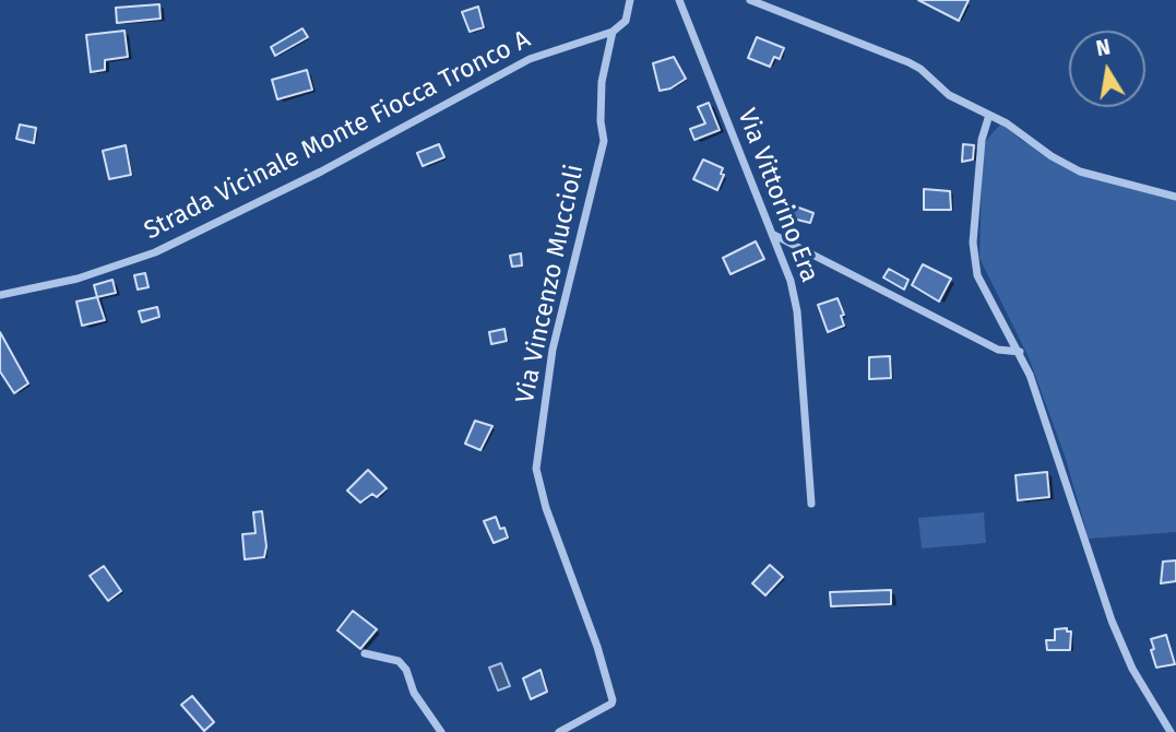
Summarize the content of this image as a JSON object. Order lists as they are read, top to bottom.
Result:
{
  "streets": {
    "street": ["Strada Vicinale Monte Fiocca Tronco A", "Via Vittorino Era", "Via Vincenzo Muccioli"]
  },
  "crossings": [
    ["Strada Vicinale Monte Fiocca Tronco A", "Via Vincenzo Muccioli"]
  ],
  "north": "top"
}
